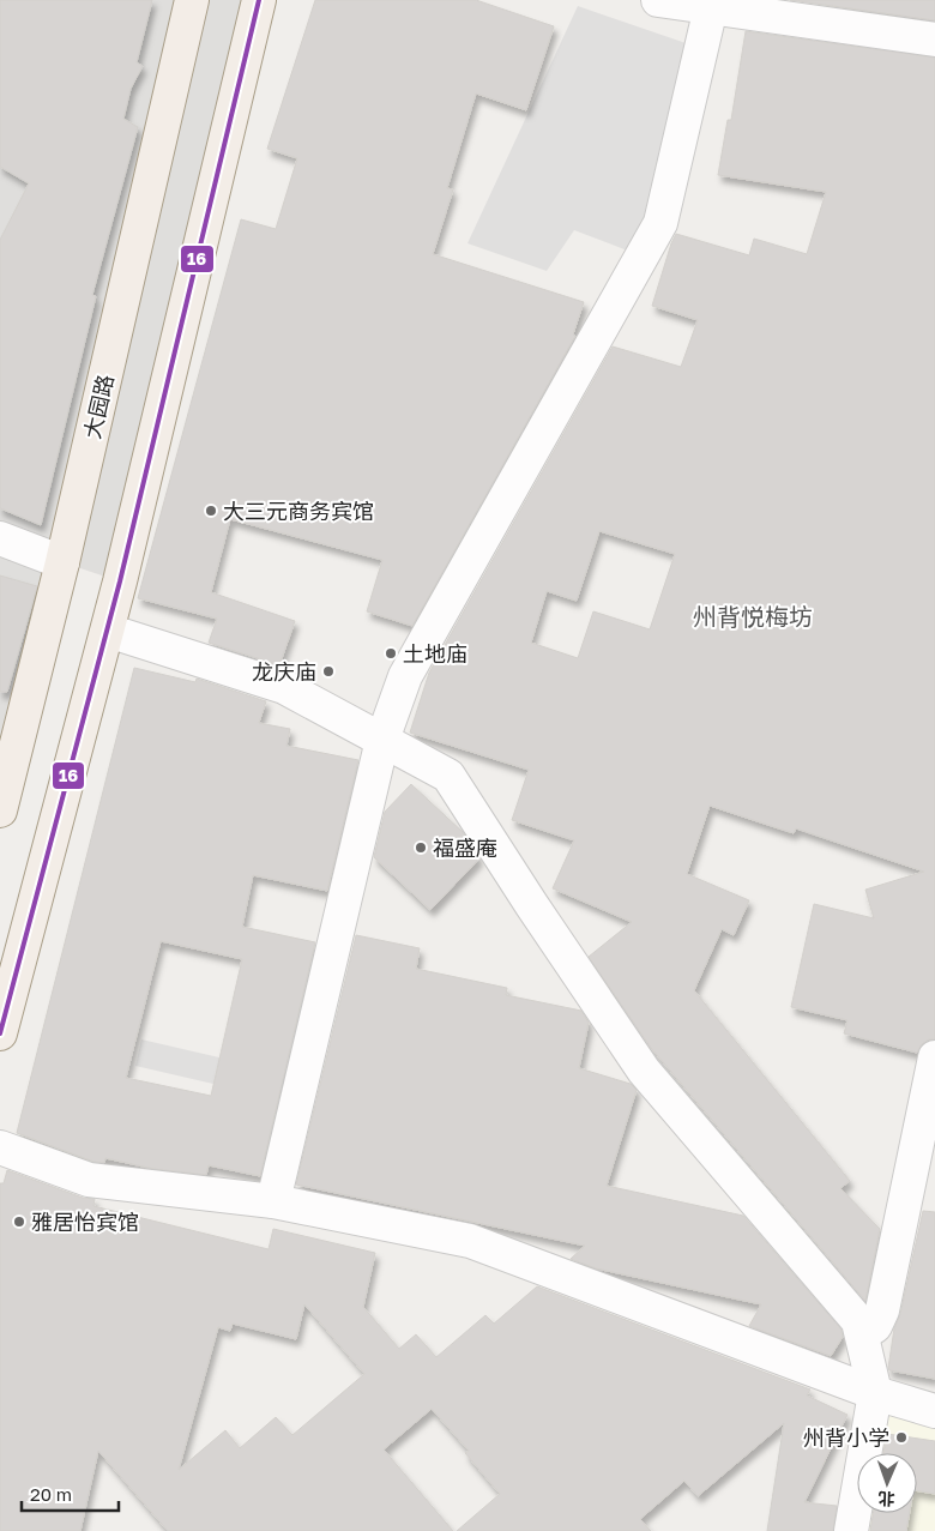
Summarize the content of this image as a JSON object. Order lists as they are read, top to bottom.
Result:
{
  "streets": {
    "main road": ["大园路"]
  },
  "districts": ["州背悦梅坊"],
  "places": [
    "大三元商务宾馆",
    "土地庙",
    "龙庆庙",
    "福盛庵",
    "雅居怡宾馆",
    "州背小学"
  ],
  "lines": ["transit line 16"],
  "scale_bar": "20 m",
  "north": "bottom"
}
